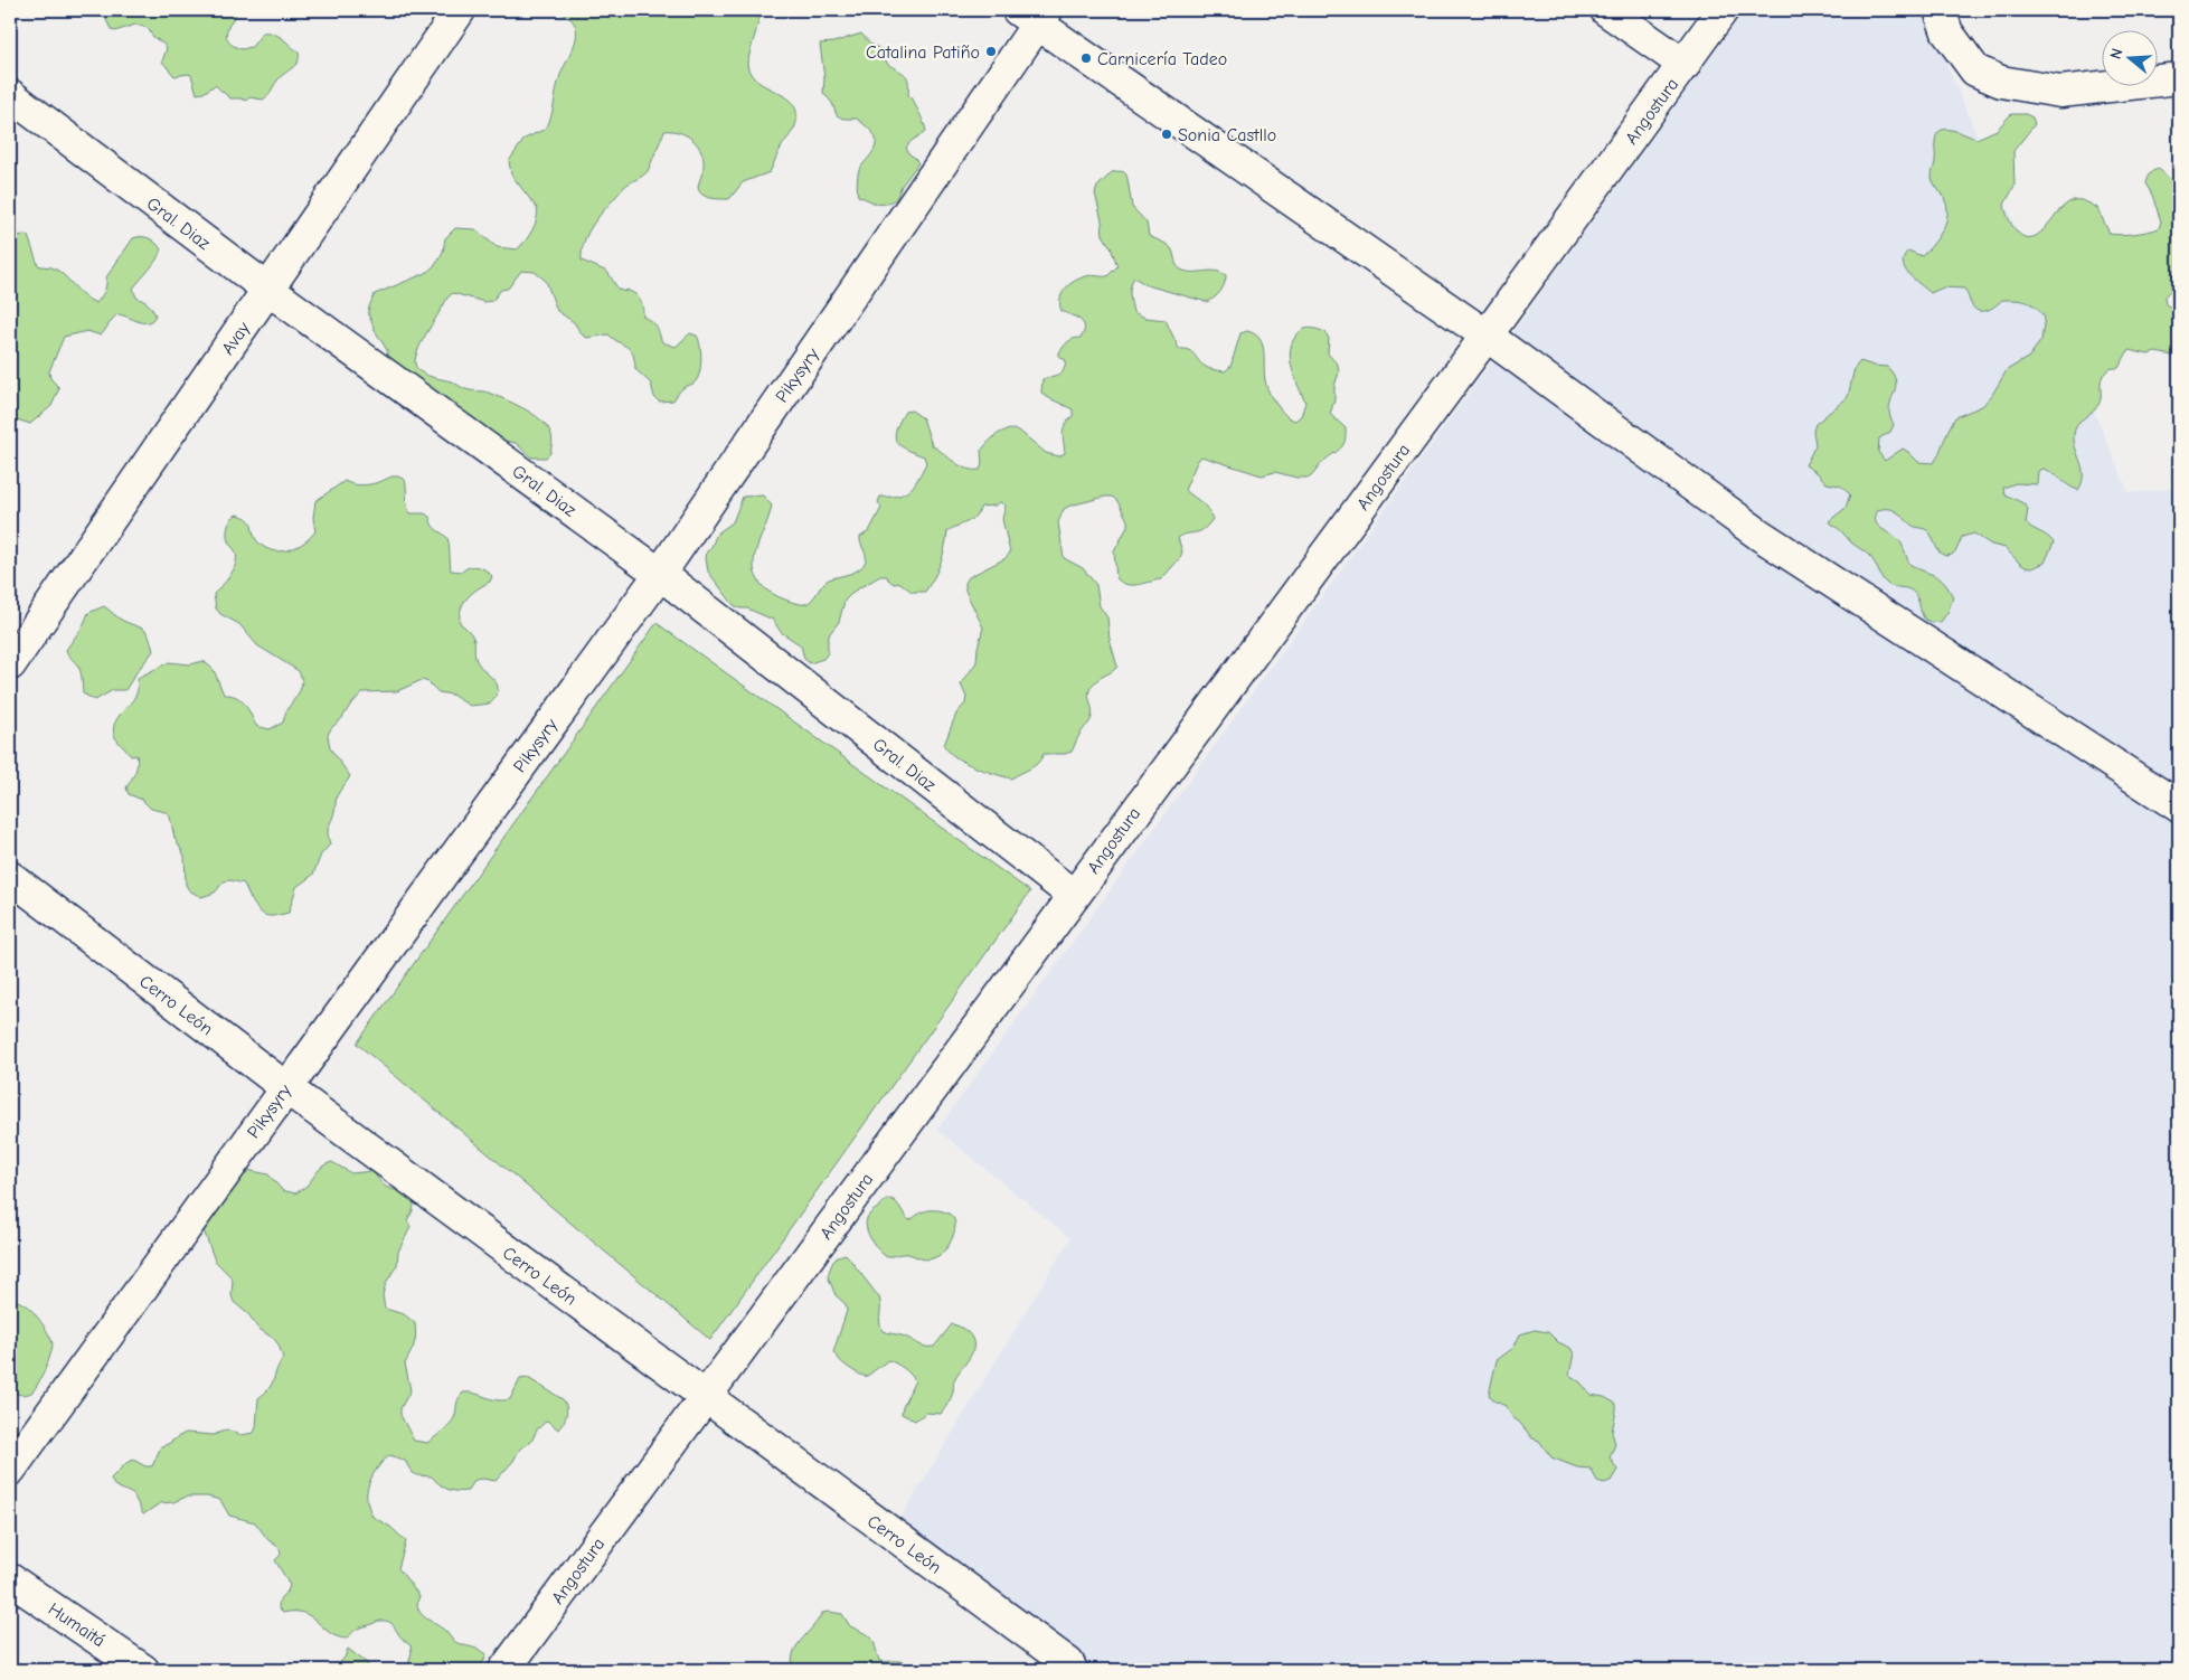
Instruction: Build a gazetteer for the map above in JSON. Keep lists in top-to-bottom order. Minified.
{"streets":{"street":["Angostura","Gral. Diaz","Avay","Pikysyry","Cerro León","Humaitá"]},"crossings":[["Angostura","Gral. Diaz"],["Angostura","Cerro León"],["Gral. Diaz","Avay"],["Gral. Diaz","Pikysyry"],["Pikysyry","Cerro León"]],"places":["Catalina Patiño","Carnicería Tadeo","Sonia Castllo"],"north":"left"}
